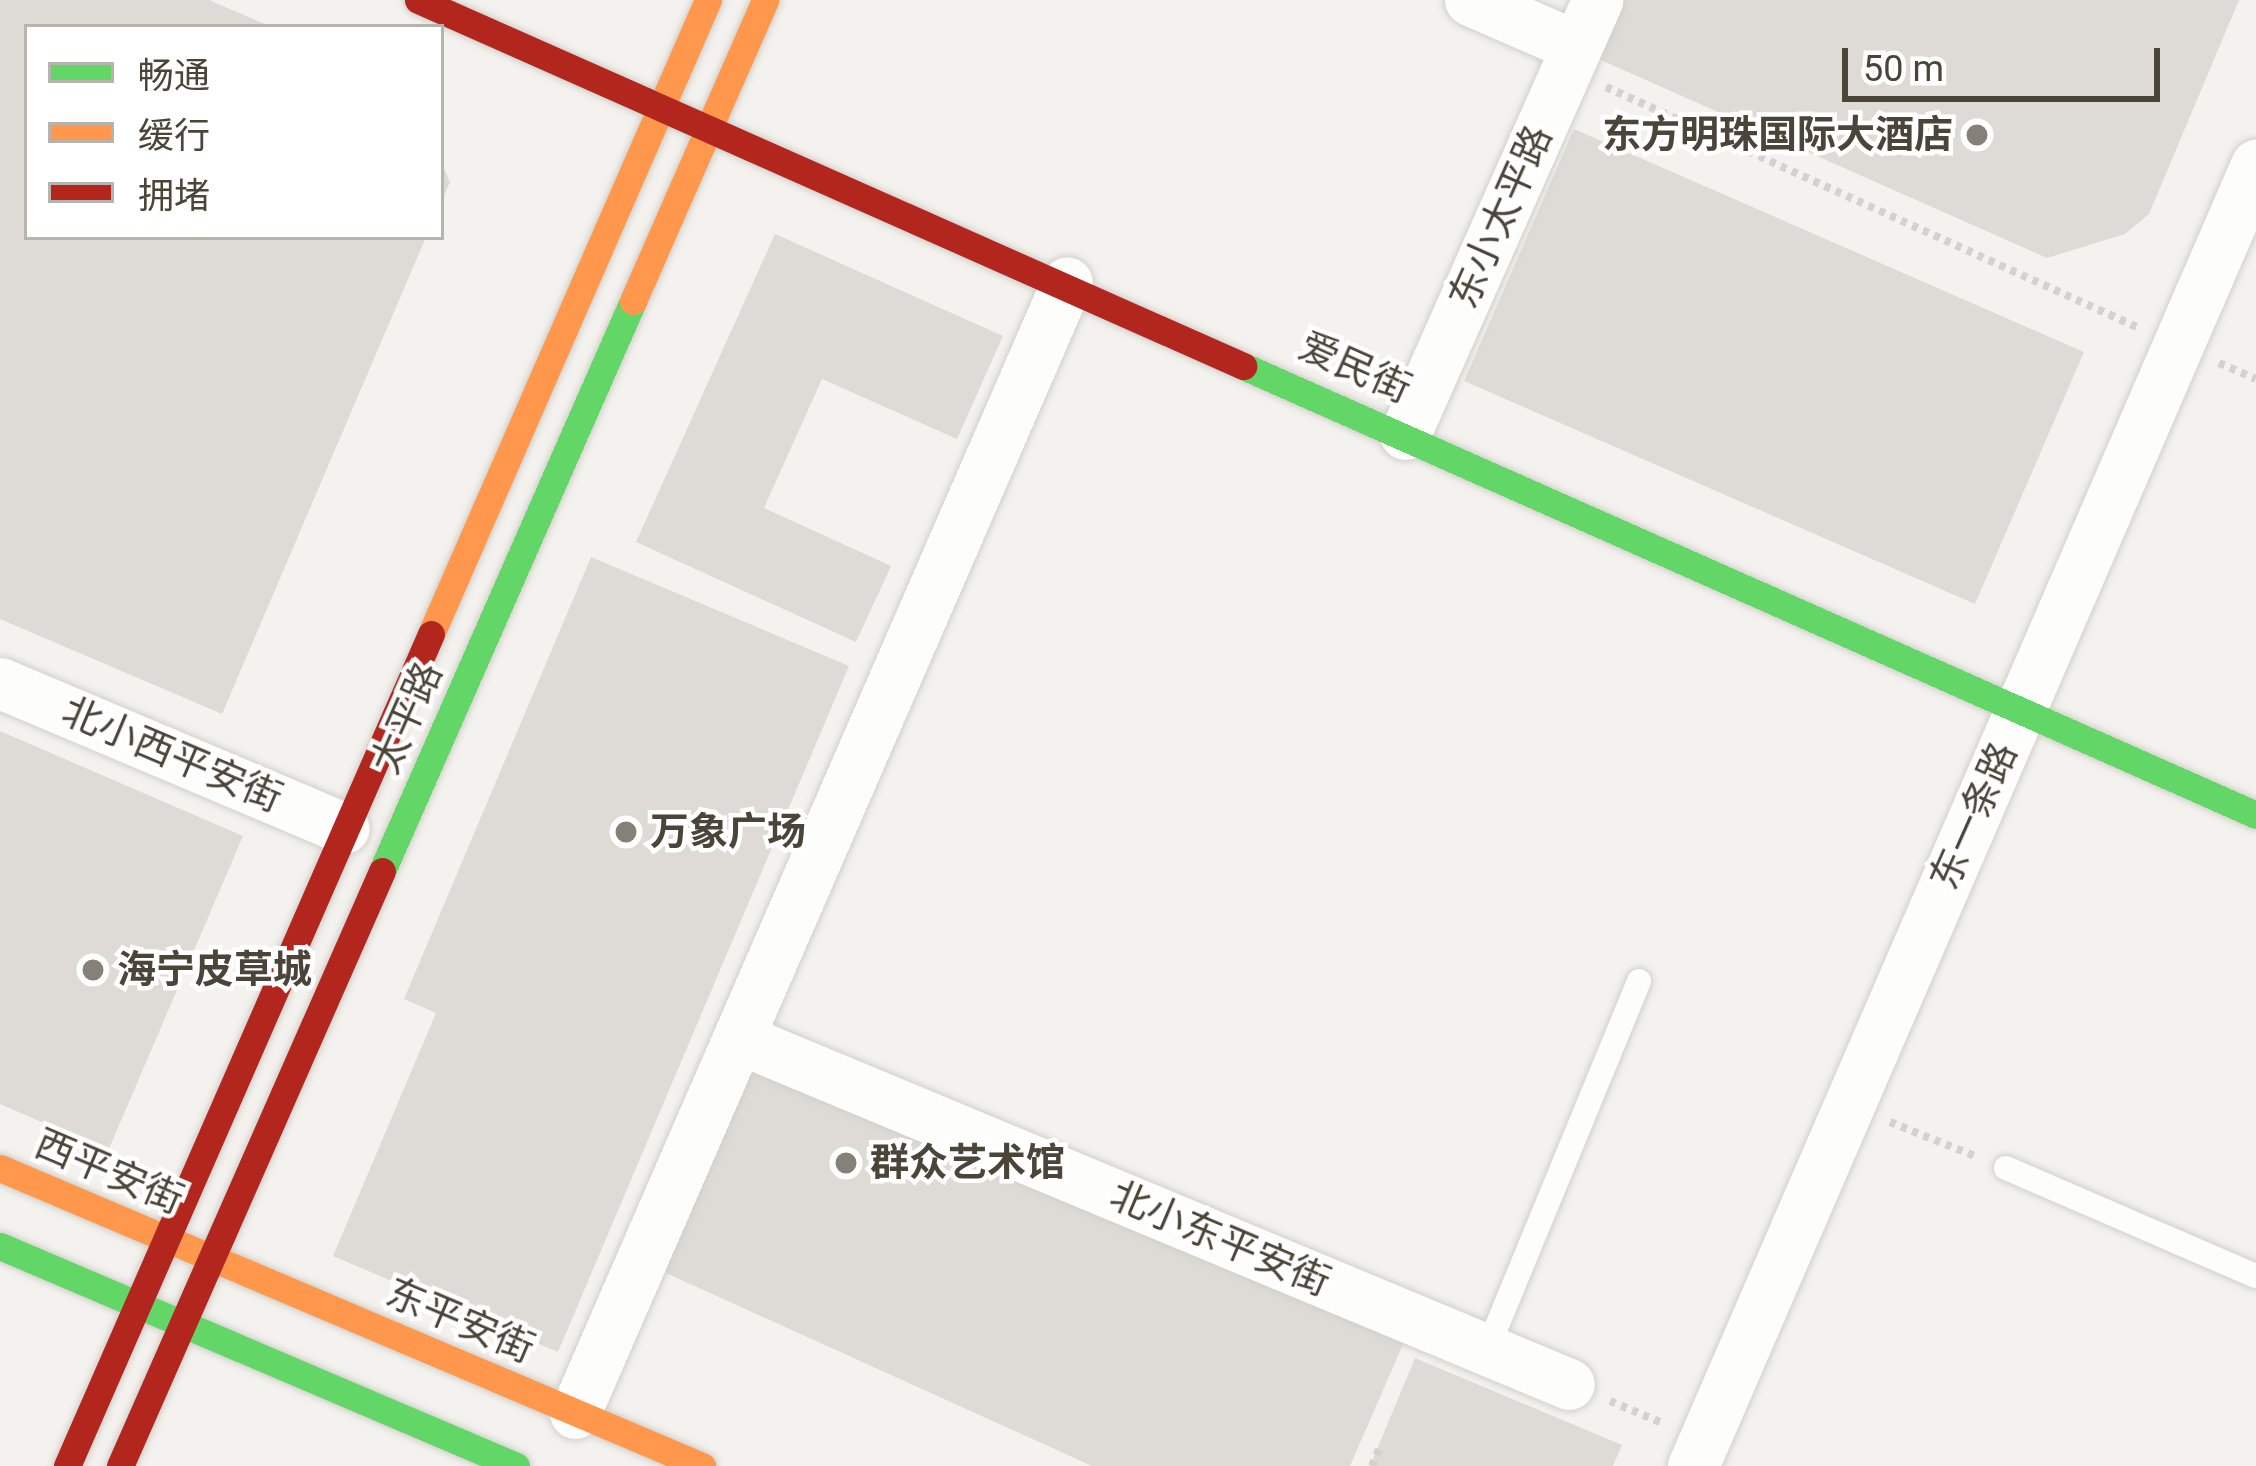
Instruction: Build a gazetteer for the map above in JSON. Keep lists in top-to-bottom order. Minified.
{"streets":{"main road":["爱民街","太平路","西平安街","东平安街"],"street":["东小太平路","北小西平安街","东一条路","北小东平安街"]},"crossings":[["东小太平路","爱民街"],["爱民街","太平路"],["爱民街","东一条路"],["太平路","北小西平安街"],["太平路","西平安街"],["太平路","东平安街"],["西平安街","东平安街"]],"places":["东方明珠国际大酒店","万象广场","海宁皮草城","群众艺术馆"],"legend":["畅通","缓行","拥堵"],"scale_bar":"50 m"}
